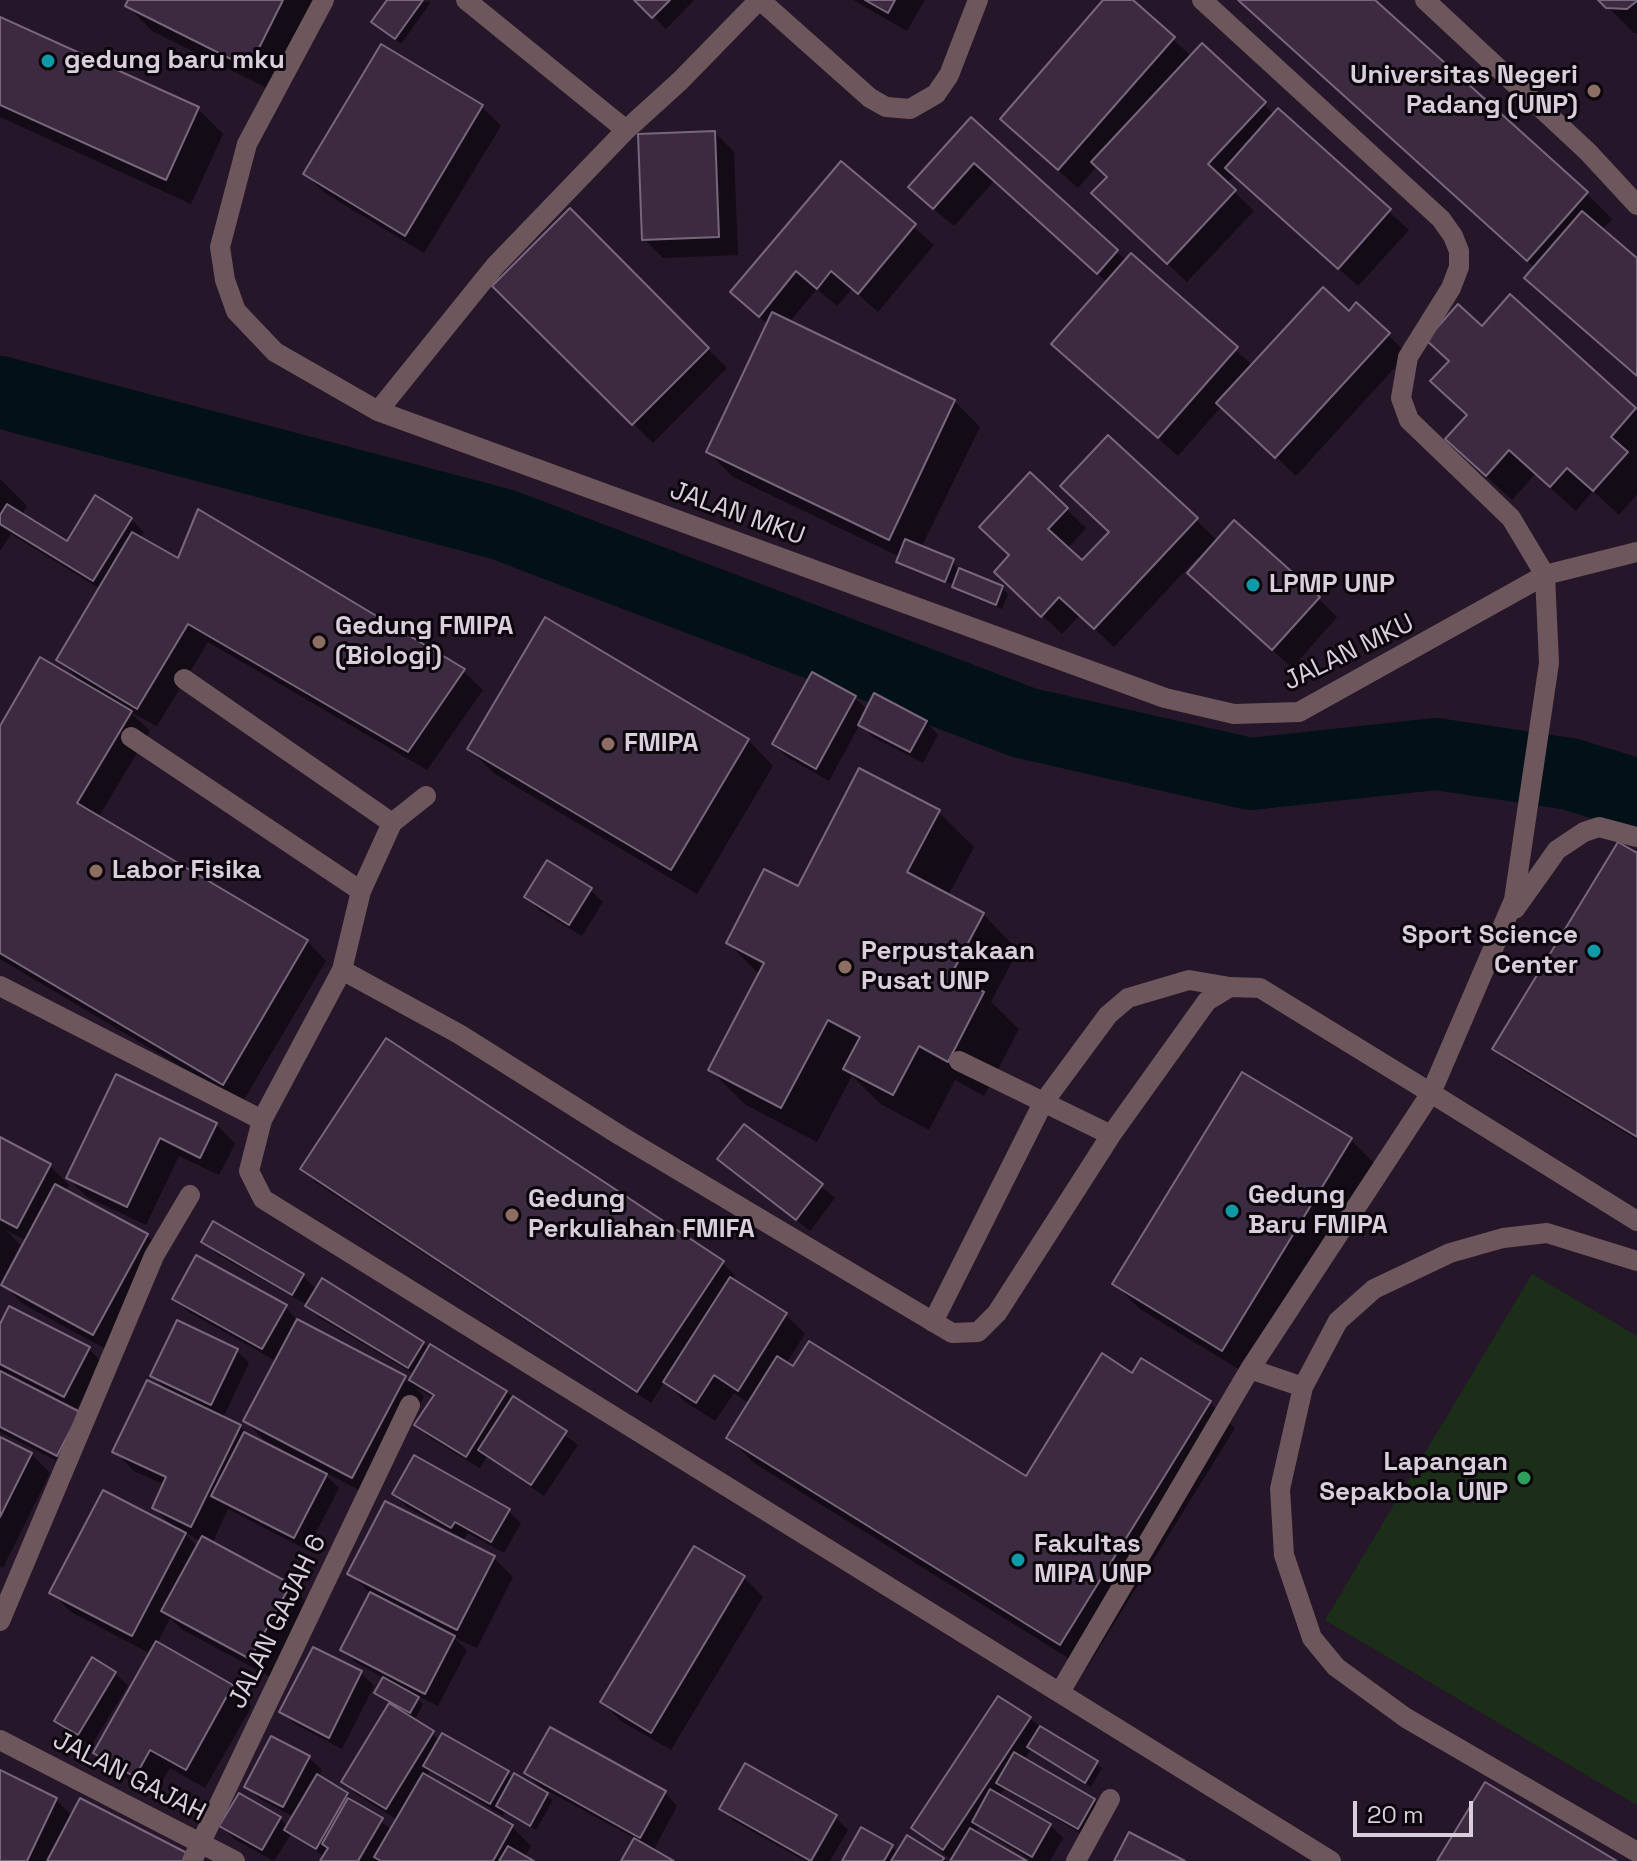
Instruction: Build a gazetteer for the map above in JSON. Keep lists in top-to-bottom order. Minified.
{"streets":{"street":["JALAN MKU","JALAN GAJAH 6","JALAN GAJAH"]},"crossings":[["JALAN GAJAH 6","JALAN GAJAH"]],"places":["gedung baru mku","Universitas Negeri Padang (UNP)","LPMP UNP","Gedung FMIPA (Biologi)","FMIPA","Labor Fisika","Sport Science Center","Perpustakaan Pusat UNP","Gedung Baru FMIPA","Gedung Perkuliahan FMIFA","Lapangan Sepakbola UNP","Fakultas MIPA UNP"],"scale_bar":"20 m"}
